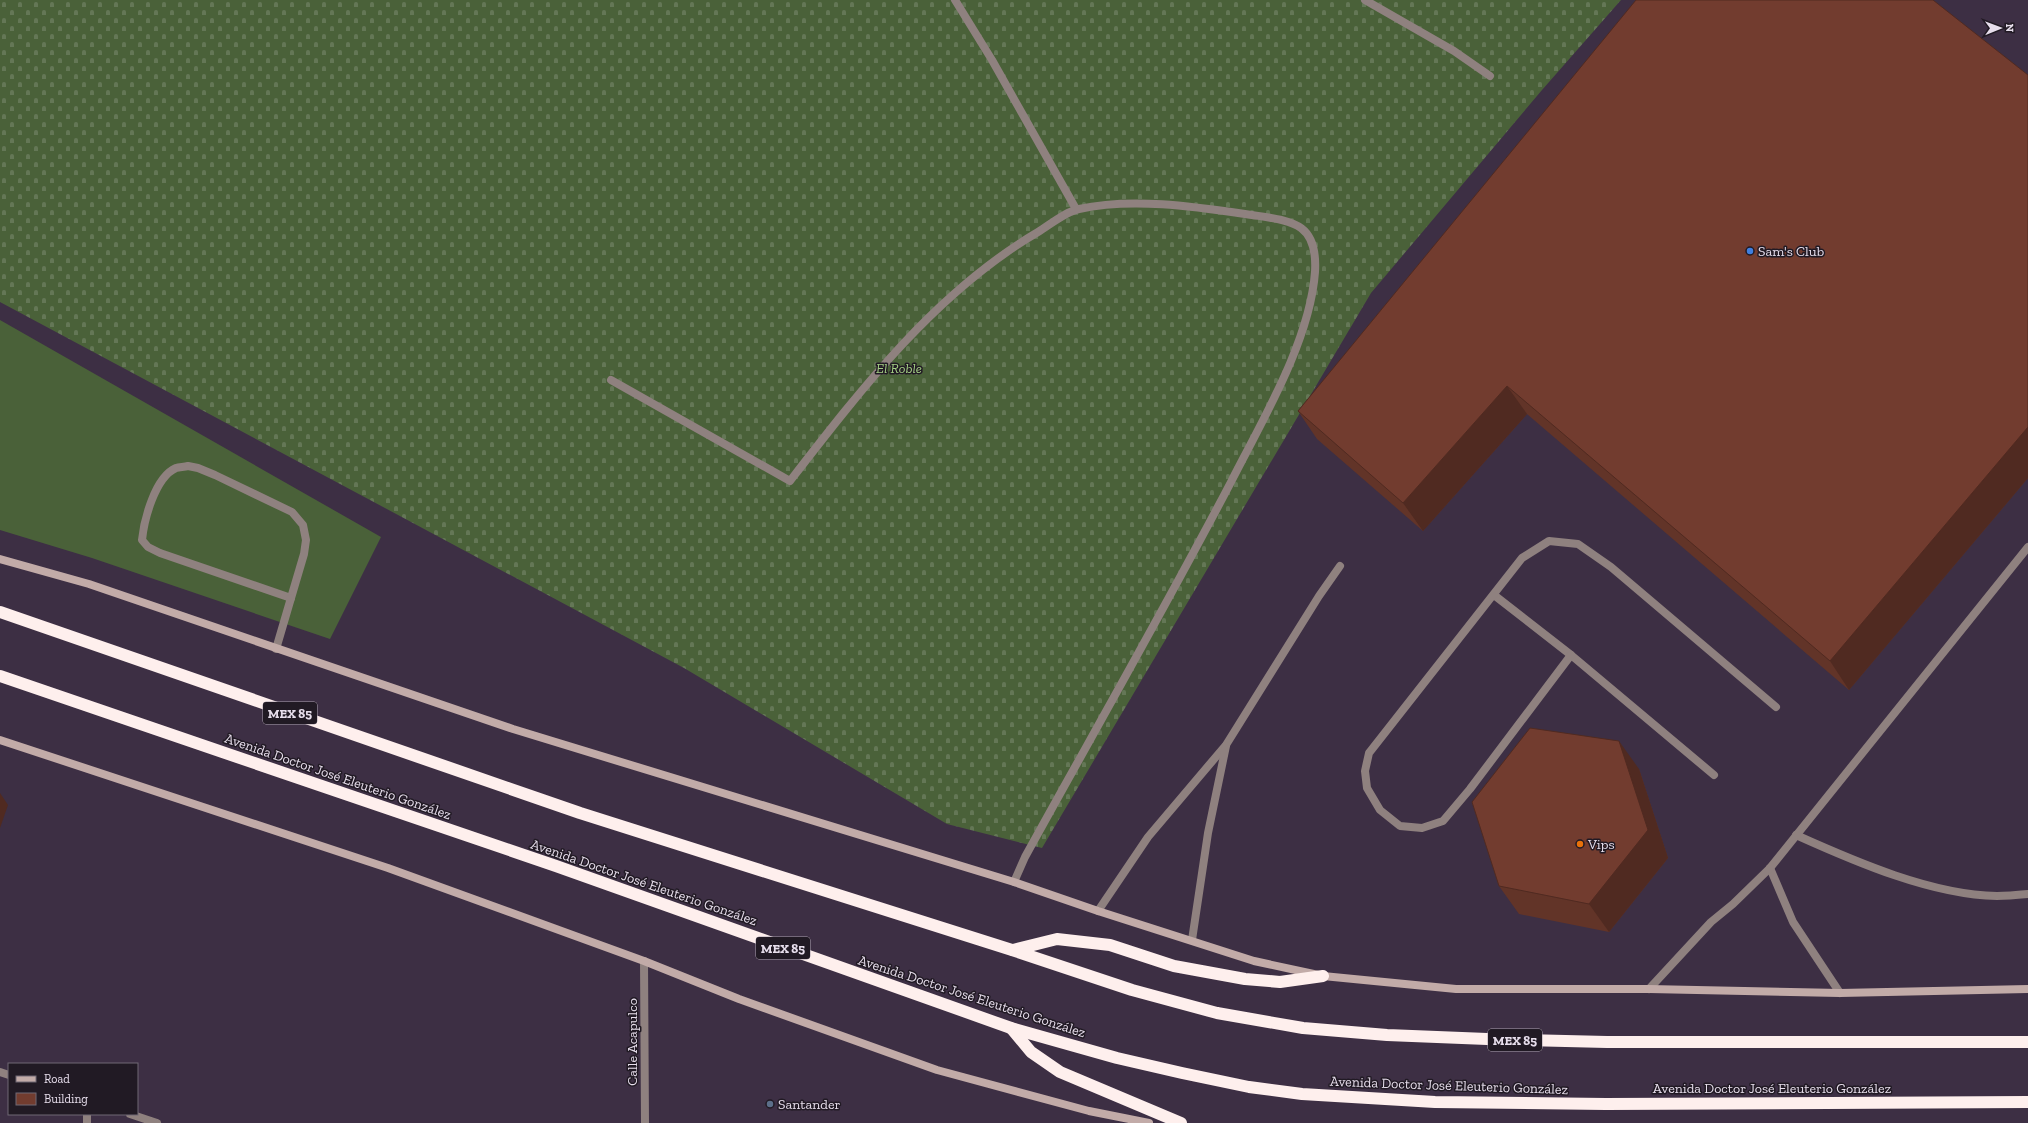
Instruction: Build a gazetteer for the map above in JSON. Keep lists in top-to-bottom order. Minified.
{"streets":{"highway":["MEX 85","Avenida Doctor José Eleuterio González"],"street":["Calle Acapulco"]},"parks":["El Roble"],"places":["Sam's Club","Vips","Santander"],"legend":["Road","Building"],"north":"right"}
